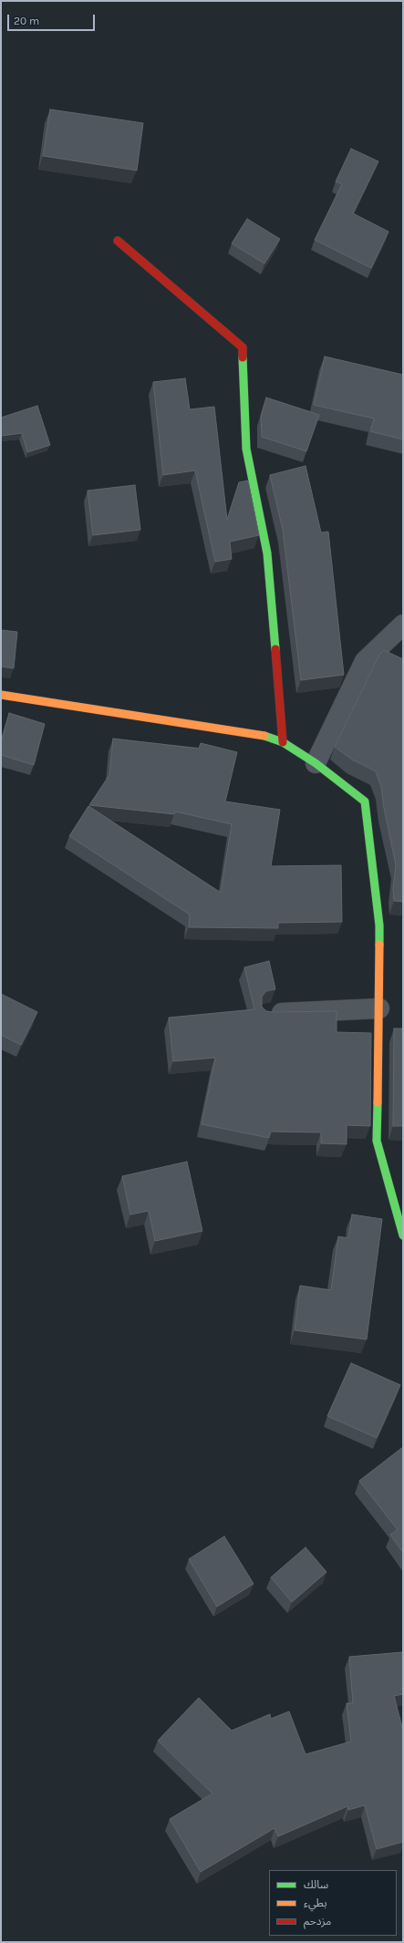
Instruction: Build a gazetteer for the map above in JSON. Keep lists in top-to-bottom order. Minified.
{"legend":["سالك","بطيء","مزدحم"],"scale_bar":"20 m"}
